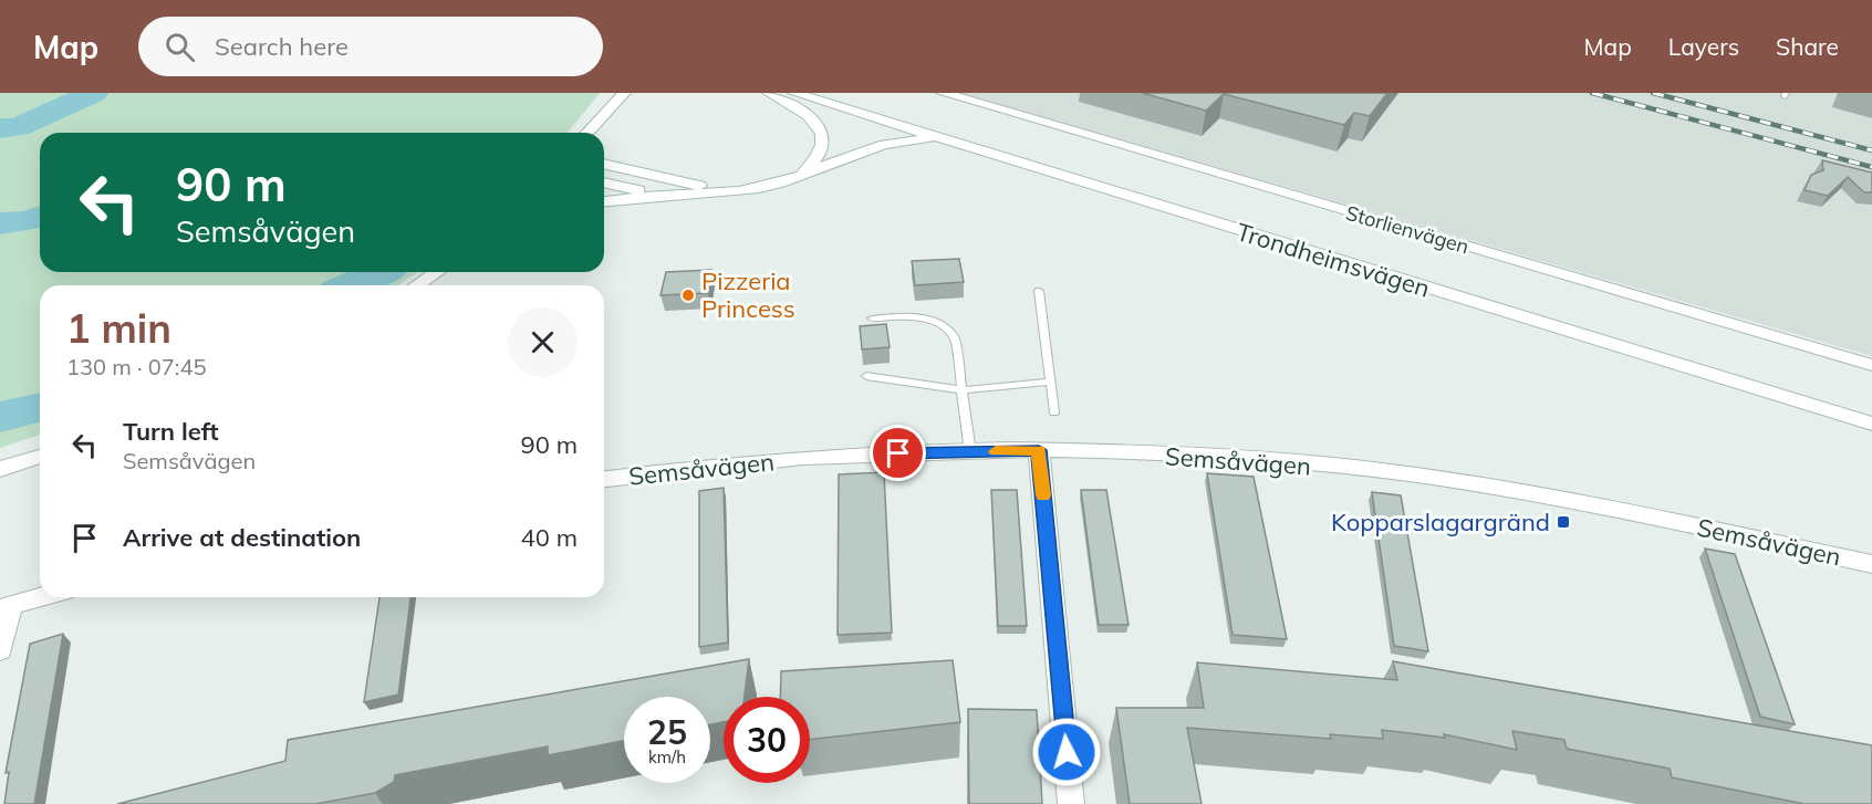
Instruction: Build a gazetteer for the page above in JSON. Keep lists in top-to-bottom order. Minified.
{"streets":{"street":["Storlienvägen","Trondheimsvägen","Semsåvägen"]},"places":{"other":["Pizzeria Princess"],"transit":["Kopparslagargränd"]},"page":{"header":"Map","search":"Search here","nav":["Map","Layers","Share"],"turn":["90 m","Semsåvägen"],"heading":["1 min","130 m · 07:45"],"list":[{"name":"Turn left","note":"Semsåvägen","value":"90 m"},{"name":"Arrive at destination","value":"40 m"}],"speed":"25 km/h","limit":"30"}}
